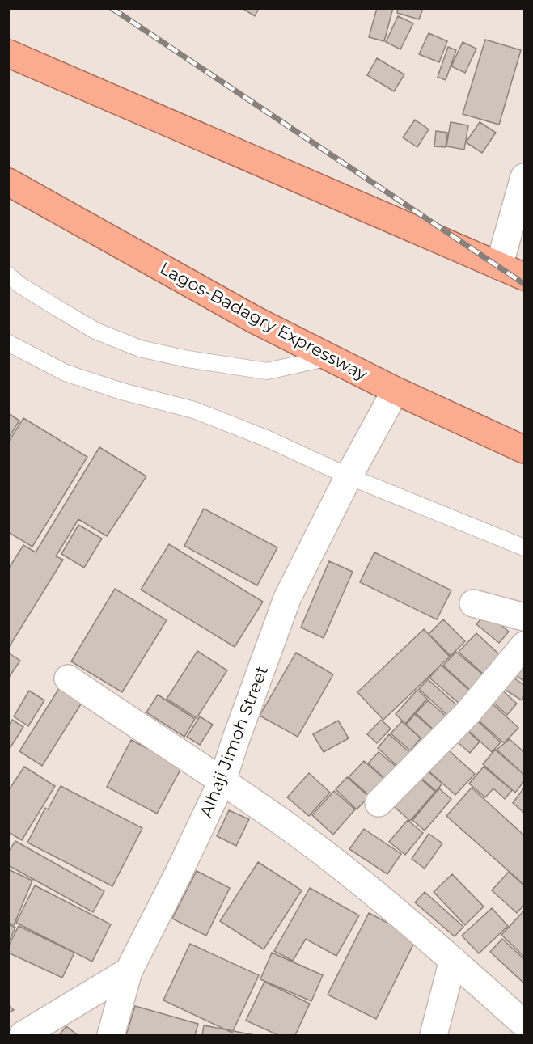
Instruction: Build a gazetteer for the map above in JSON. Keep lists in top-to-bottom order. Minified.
{"streets":{"highway":["Lagos-Badagry Expressway"],"street":["Alhaji Jimoh Street"]},"crossings":[["Lagos-Badagry Expressway","Alhaji Jimoh Street"]]}
